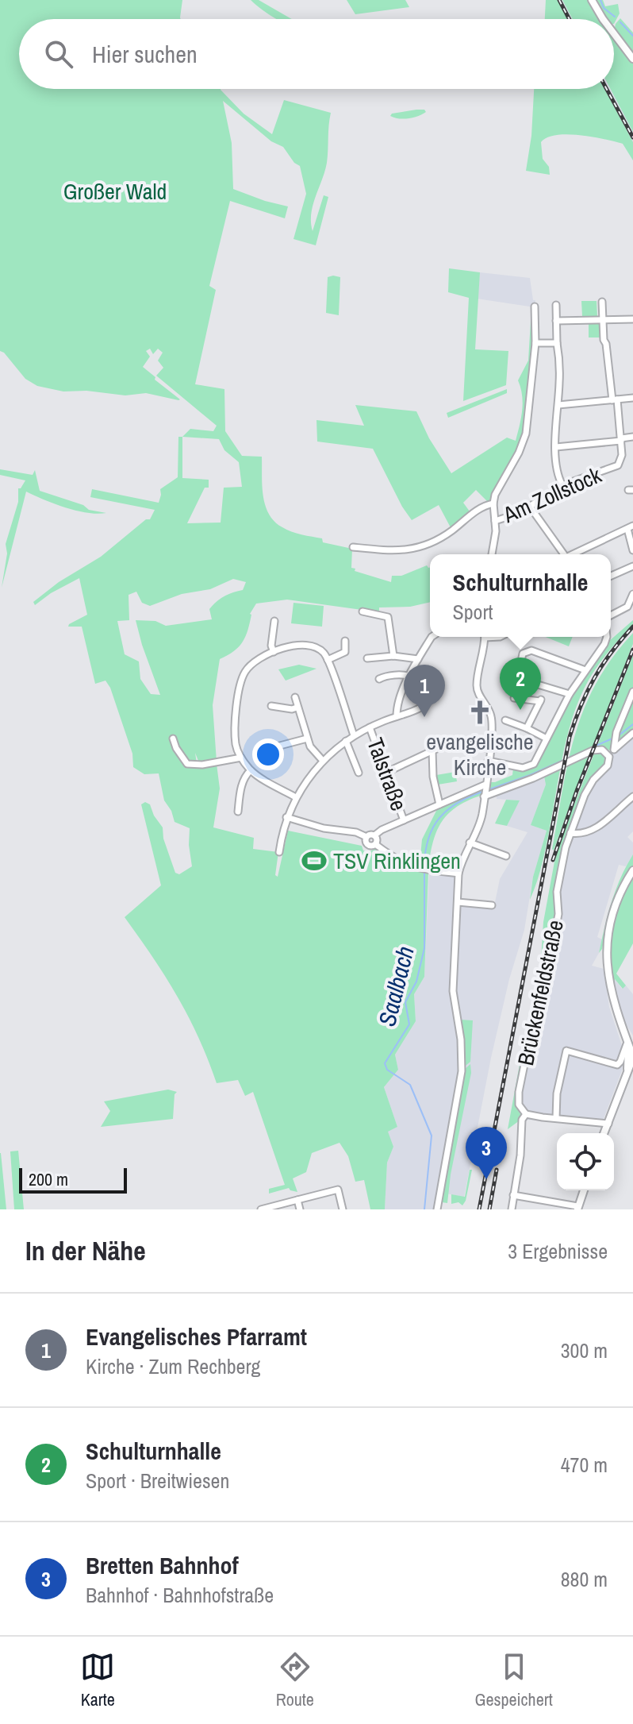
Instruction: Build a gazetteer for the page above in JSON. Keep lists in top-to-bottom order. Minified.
{"streets":{"street":["Am Zollstock","Talstraße","Brückenfeldstraße"]},"water":["Saalbach"],"parks":["Großer Wald"],"places":{"church":["evangelische Kirche"],"sports":["TSV Rinklingen"]},"scale_bar":"200 m","page":{"search":"Hier suchen","popup":["Schulturnhalle","Sport"],"pins":["2","1","3"],"scale":"200 m","heading":["In der Nähe","3 Ergebnisse"],"list":[{"mark":"1","name":"Evangelisches Pfarramt","note":"Kirche · Zum Rechberg","value":"300 m"},{"mark":"2","name":"Schulturnhalle","note":"Sport · Breitwiesen","value":"470 m"},{"mark":"3","name":"Bretten Bahnhof","note":"Bahnhof · Bahnhofstraße","value":"880 m"}],"nav":["Karte","Route","Gespeichert"]}}
